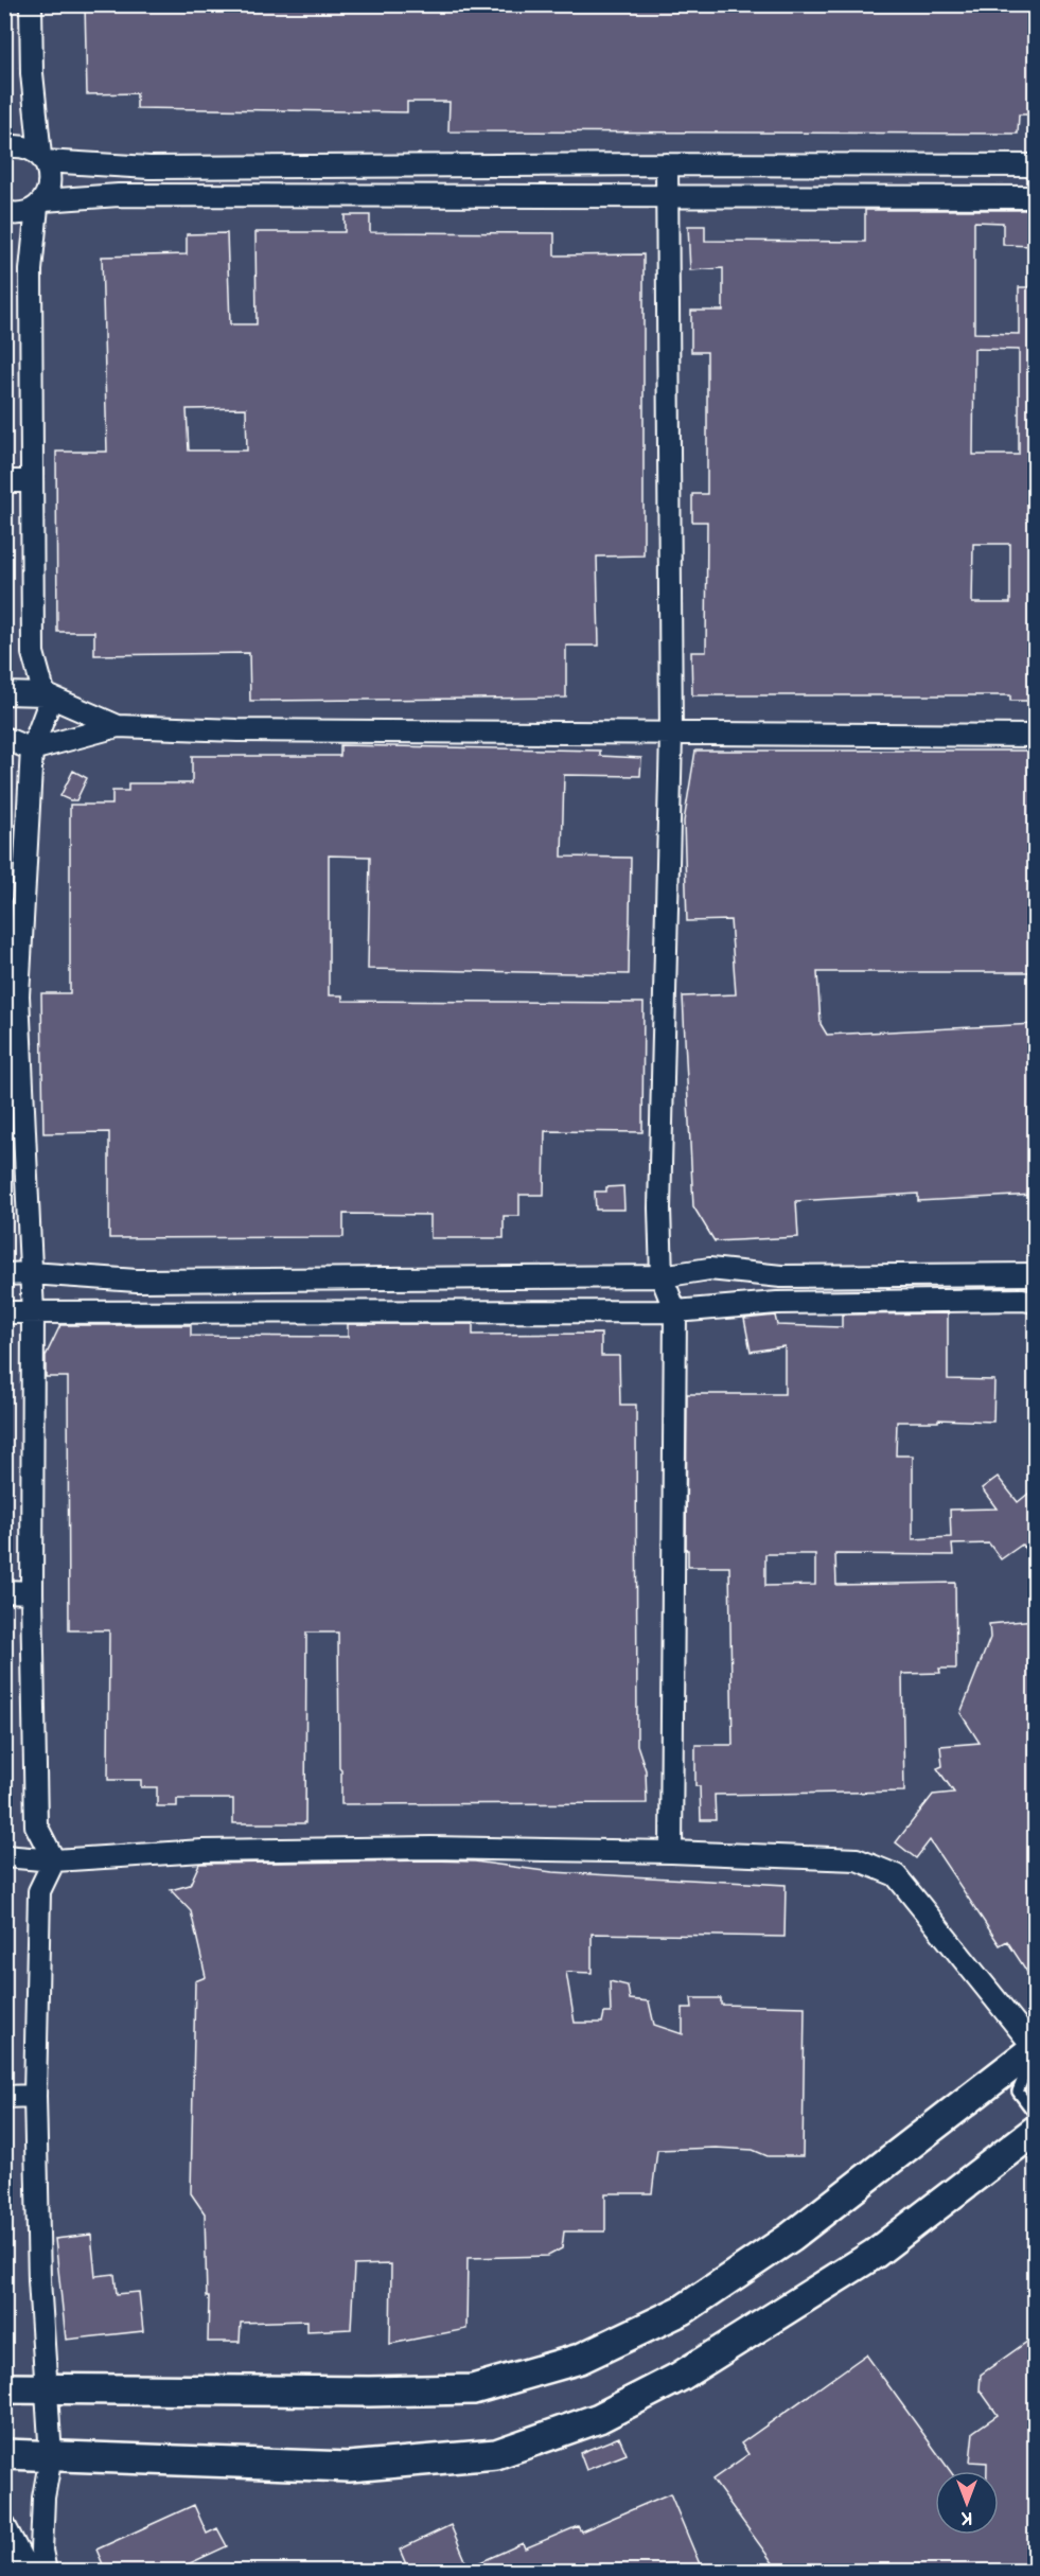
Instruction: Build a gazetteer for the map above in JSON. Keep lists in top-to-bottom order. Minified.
{"north":"bottom"}
